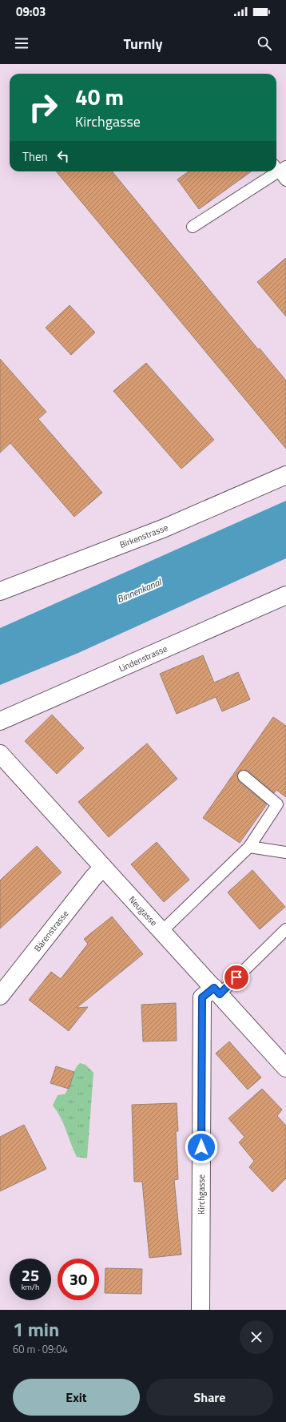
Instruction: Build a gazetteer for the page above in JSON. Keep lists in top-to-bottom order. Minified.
{"streets":{"street":["Birkenstrasse","Lindenstrasse","Neugasse","Bärenstrasse","Kirchgasse"]},"crossings":[["Neugasse","Bärenstrasse"],["Neugasse","Kirchgasse"]],"water":["Binnenkanal"],"page":{"status":"09:03","header":"Turnly","turn":["40 m","Kirchgasse"],"then":"Then","speed":"25 km/h","limit":"30","heading":["1 min","60 m · 09:04"],"buttons":["Exit","Share"]}}
